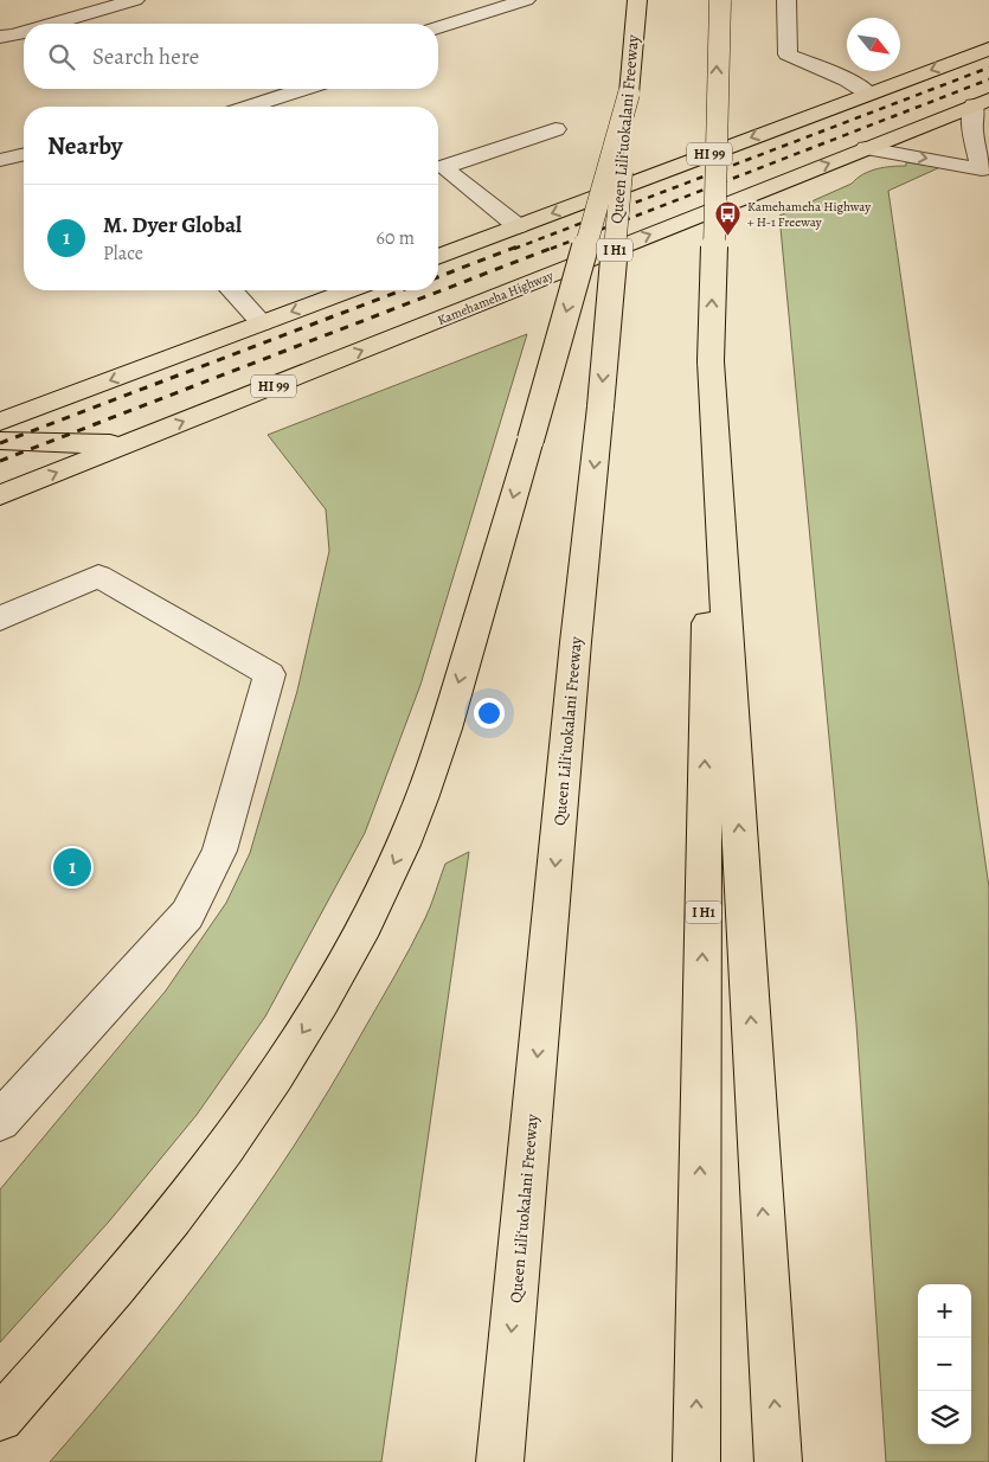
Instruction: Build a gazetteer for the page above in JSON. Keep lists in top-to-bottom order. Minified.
{"streets":{"main road":["Queen Liliʻuokalani Freeway","HI 99","I H1","Kamehameha Highway"]},"places":{"bus stop":["Kamehameha Highway + H-1 Freeway"]},"north":"bottom right","page":{"search":"Search here","heading":"Nearby","list":[{"mark":"1","name":"M. Dyer Global","note":"Place","value":"60 m"}],"pins":"1","map_buttons":["+","−"]}}
